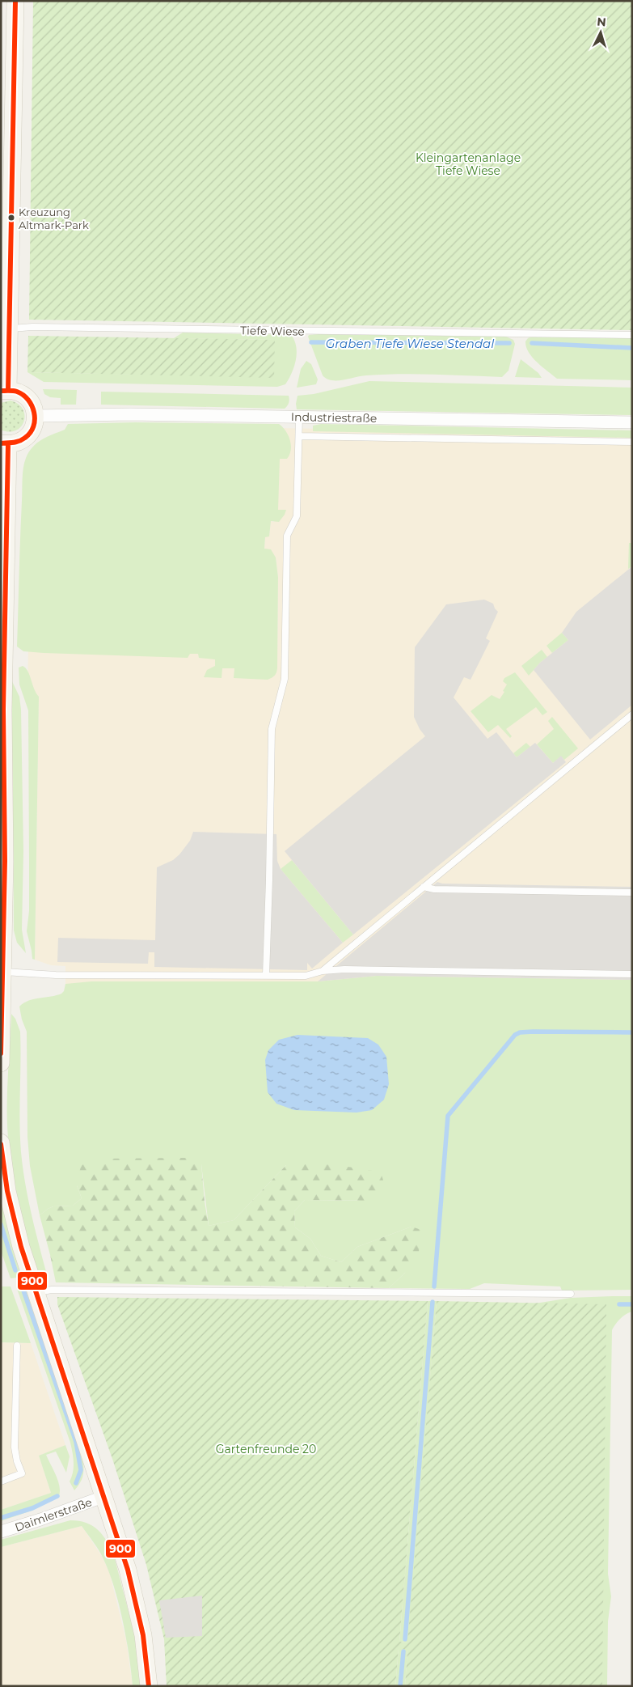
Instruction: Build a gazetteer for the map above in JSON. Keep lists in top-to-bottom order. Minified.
{"streets":{"street":["Industriestraße","Daimlerstraße"],"lane":["Tiefe Wiese"]},"water":["Graben Tiefe Wiese Stendal"],"parks":["Kleingartenanlage Tiefe Wiese","Gartenfreunde 20"],"places":["Kreuzung Altmark-Park"],"lines":["transit line 900"],"north":"top"}
